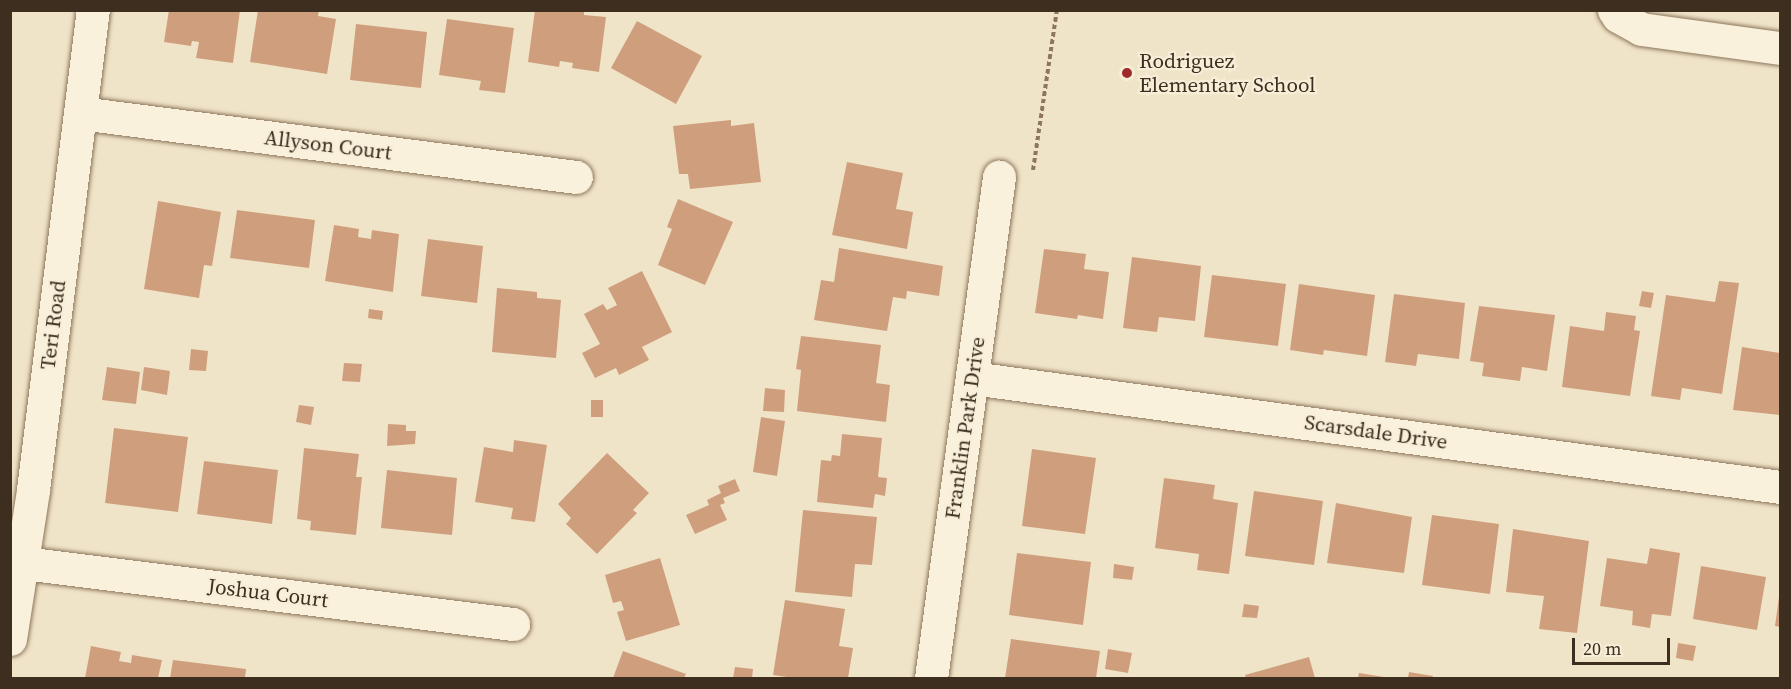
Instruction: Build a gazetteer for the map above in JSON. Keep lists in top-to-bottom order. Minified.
{"streets":{"street":["Allyson Court","Teri Road","Franklin Park Drive","Scarsdale Drive","Joshua Court"]},"crossings":[["Allyson Court","Teri Road"],["Teri Road","Joshua Court"],["Franklin Park Drive","Scarsdale Drive"]],"places":["Rodriguez Elementary School"],"scale_bar":"20 m"}
